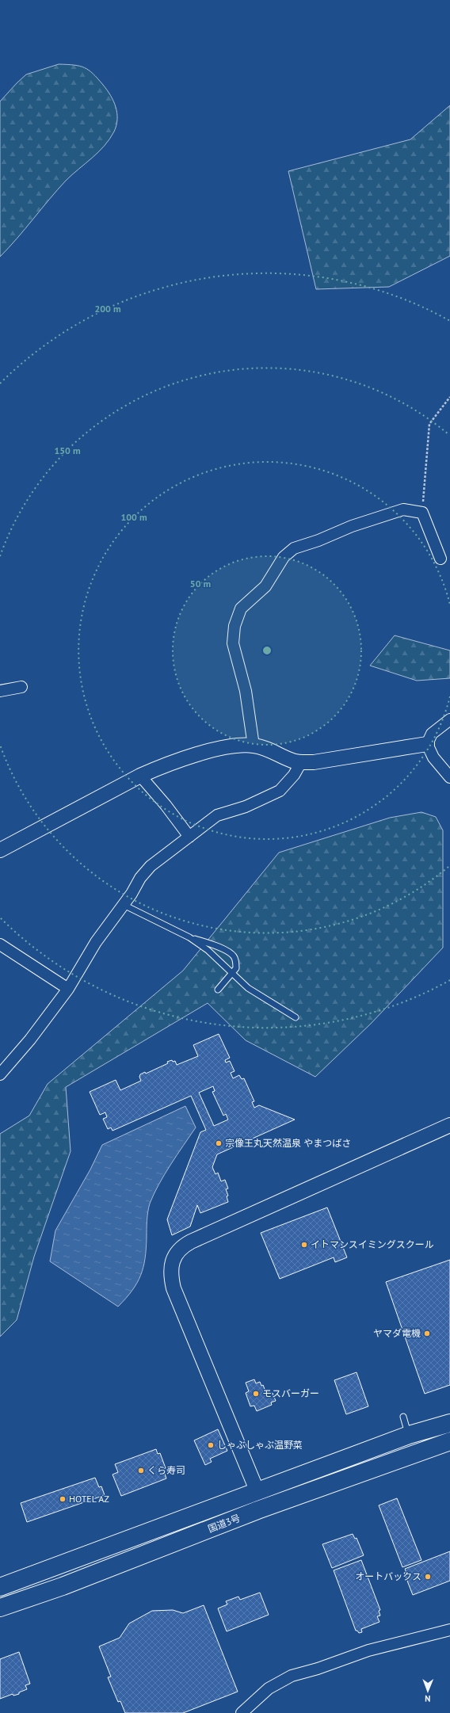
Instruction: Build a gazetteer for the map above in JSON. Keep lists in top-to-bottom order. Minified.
{"streets":{"highway":["国道3号"]},"places":["宗像王丸天然温泉 やまつばさ","イトマンスイミングスクール","ヤマダ電機","モスバーガー","しゃぶしゃぶ温野菜","くら寿司","HOTEL AZ","オートバックス"],"north":"bottom","rings":["200 m","150 m","100 m","50 m"]}
